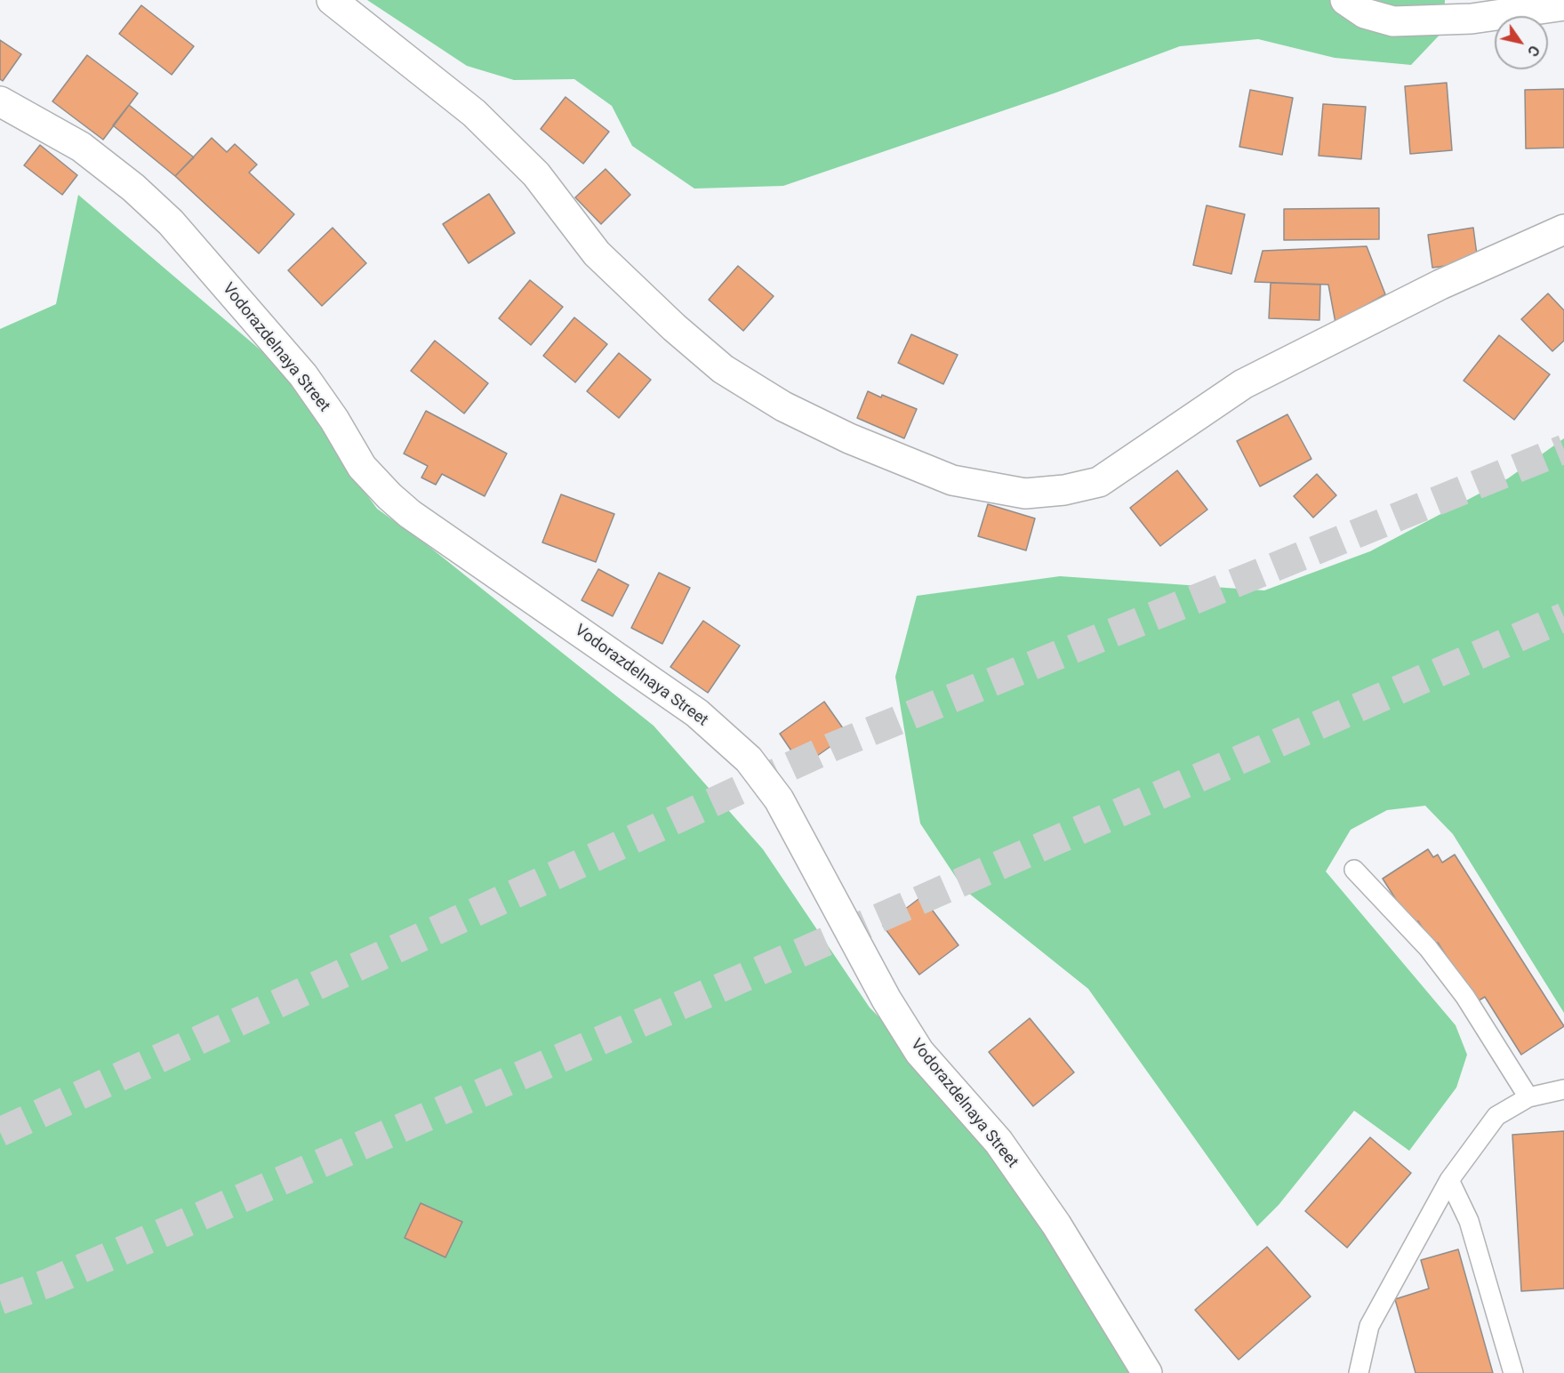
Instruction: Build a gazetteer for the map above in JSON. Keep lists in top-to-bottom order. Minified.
{"streets":{"street":["Vodorazdelnaya Street"]},"north":"bottom right"}
